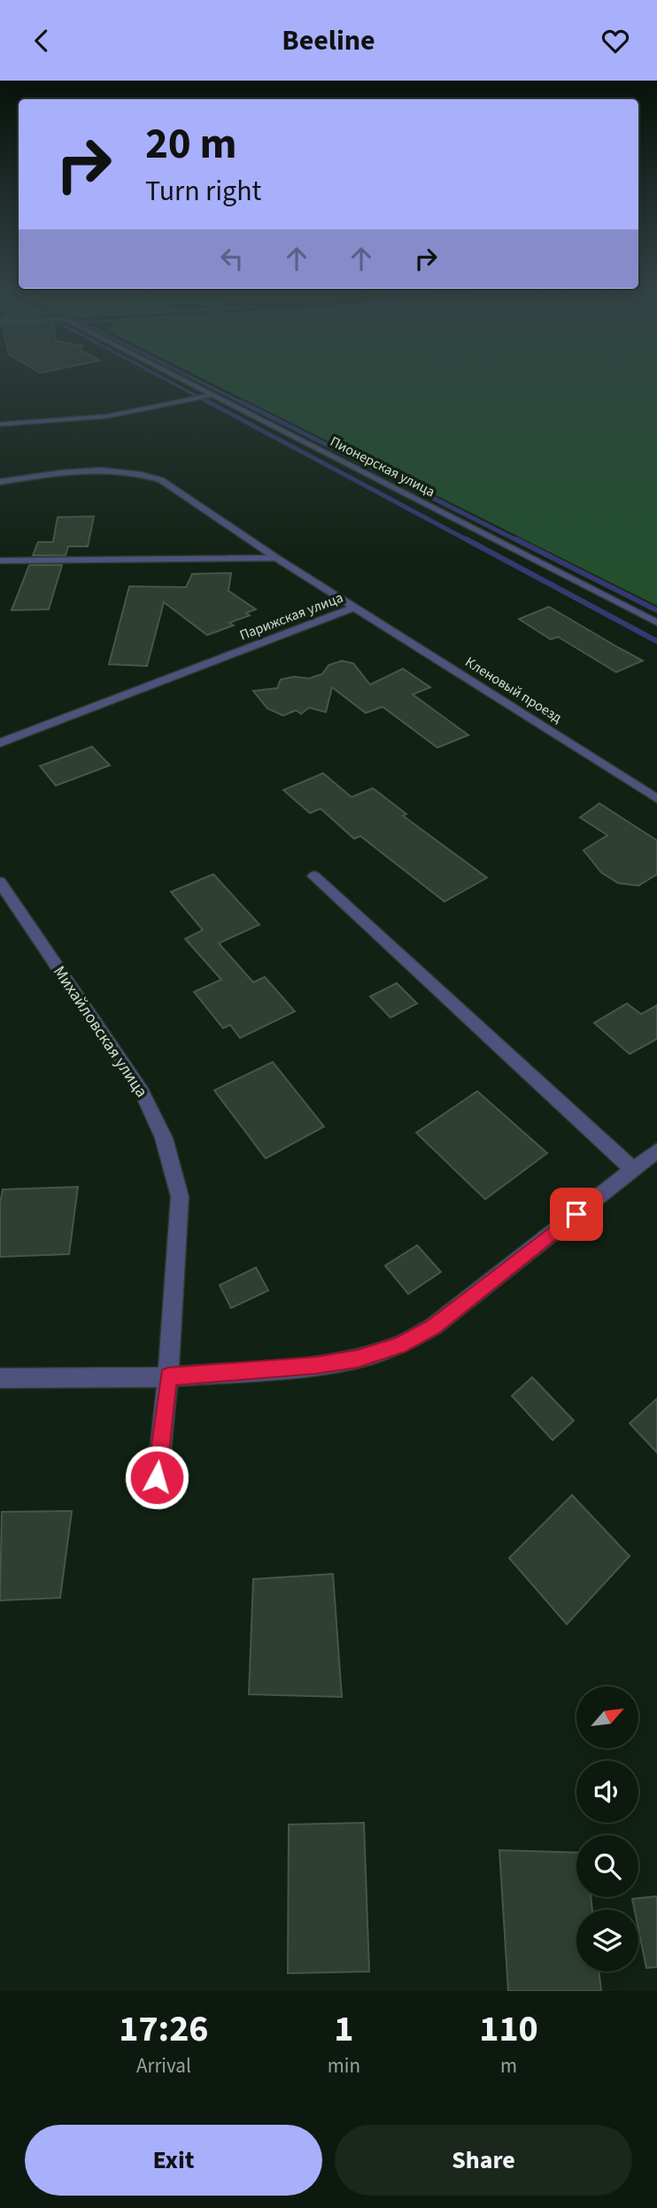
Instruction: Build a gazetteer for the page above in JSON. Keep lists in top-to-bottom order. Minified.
{"streets":{"street":["Пионерская улица","Парижская улица","Кленовый проезд","Михайловская улица"]},"crossings":[["Парижская улица","Кленовый проезд"]],"north":"top right","page":{"header":"Beeline","turn":["20 m","Turn right"],"eta":["17:26","Arrival","1","min","110","m"],"buttons":["Exit","Share"]}}
